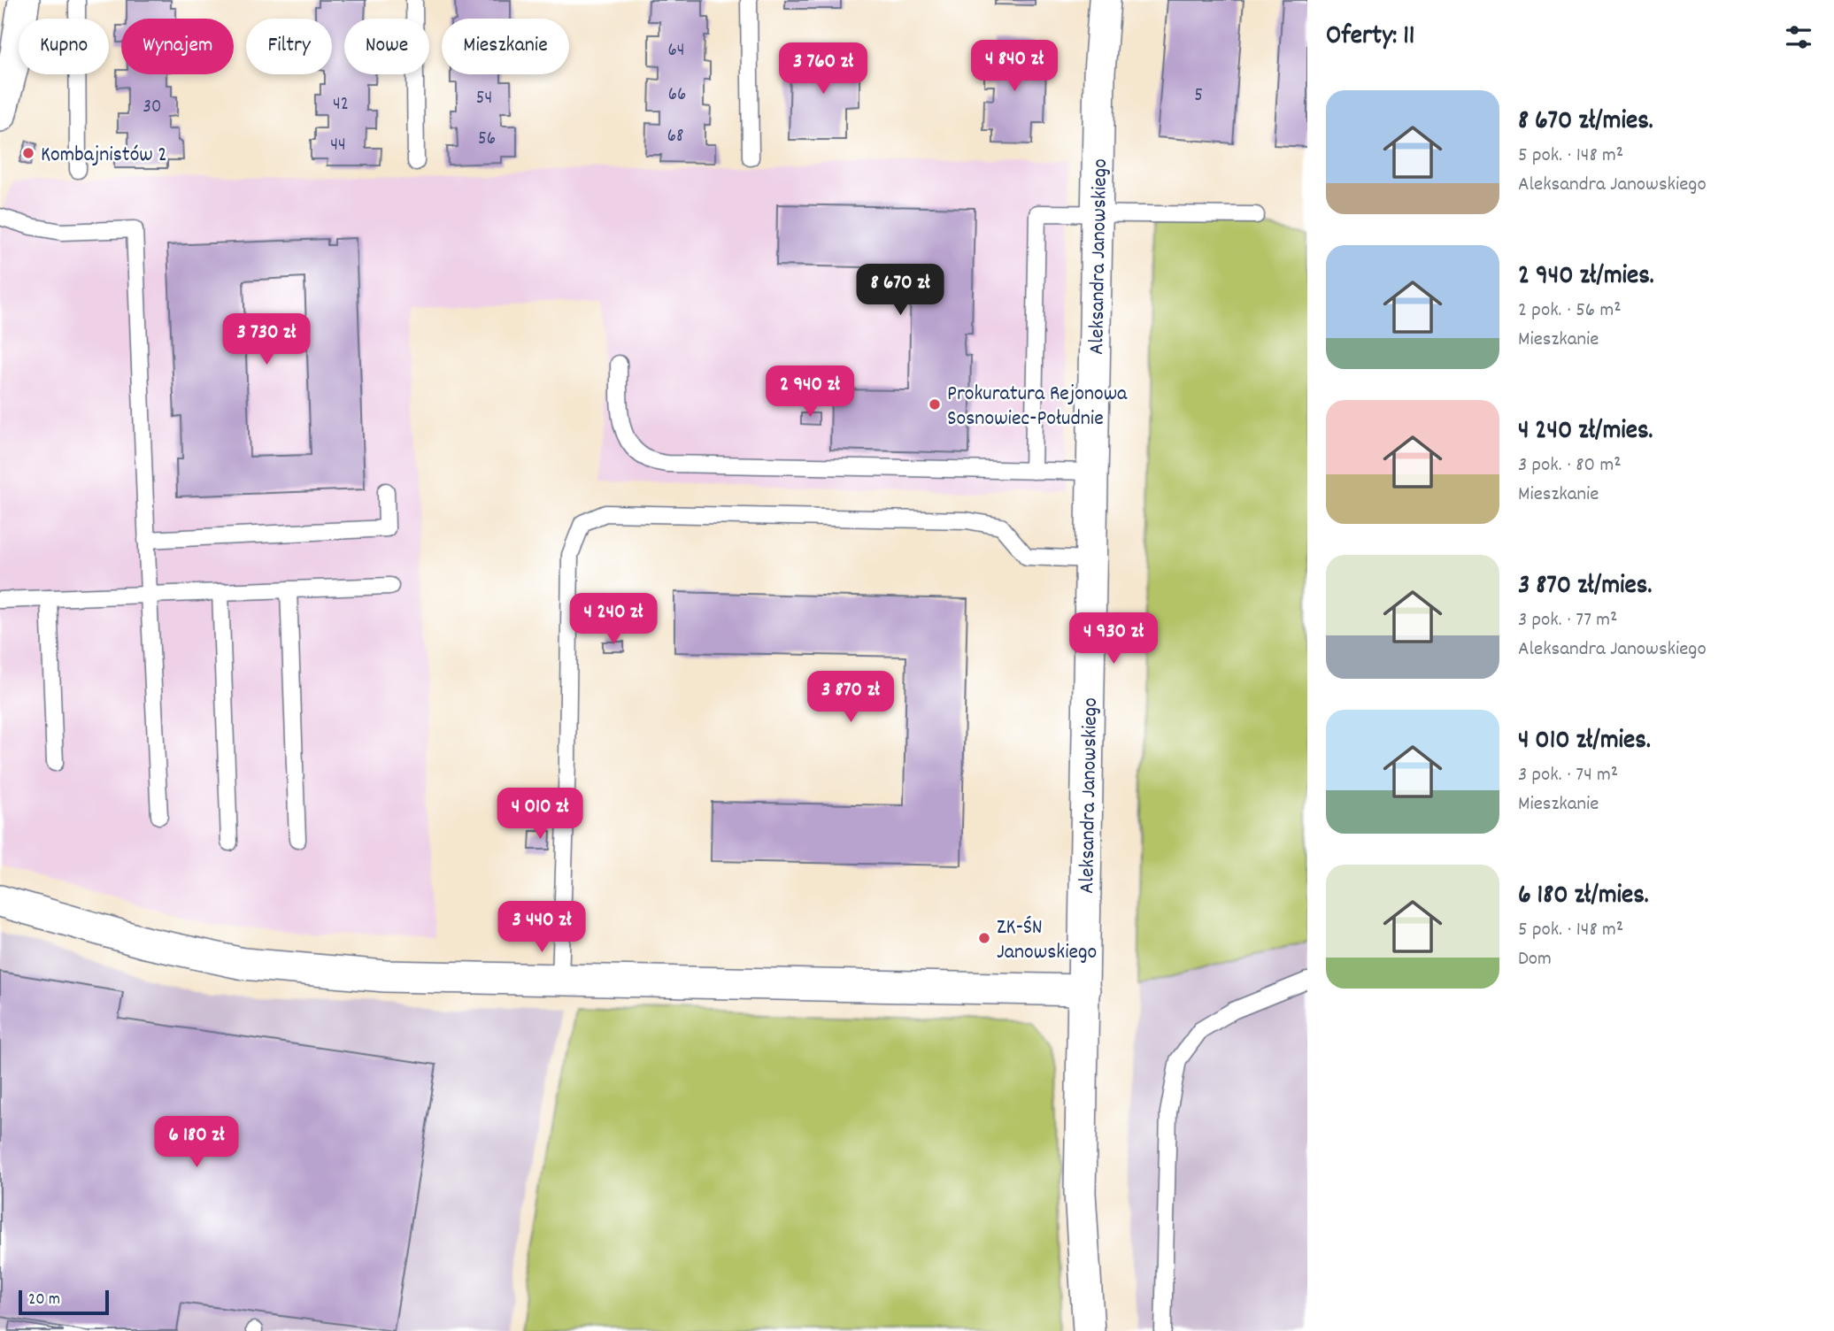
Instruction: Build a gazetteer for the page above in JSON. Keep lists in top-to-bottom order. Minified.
{"streets":{"street":["Aleksandra Janowskiego"]},"places":["Kombajnistów 2","Prokuratura Rejonowa Sosnowiec-Południe","ZK-ŚN Janowskiego"],"house_numbers":["64","66","5","54","42","30","68","56","44"],"scale_bar":"20 m","page":{"heading":"Oferty: 11","chip":["Kupno","Wynajem","Filtry","Nowe","Mieszkanie"],"price":["4 840 zł","3 760 zł","8 670 zł","3 730 zł","2 940 zł","4 240 zł","4 930 zł","3 870 zł","4 010 zł","3 440 zł","6 180 zł"],"list":[{"name":"8 670 zł/mies.","note":"5 pok. · 148 m² · Aleksandra Janowskiego"},{"name":"2 940 zł/mies.","note":"2 pok. · 56 m² · Mieszkanie"},{"name":"4 240 zł/mies.","note":"3 pok. · 80 m² · Mieszkanie"},{"name":"3 870 zł/mies.","note":"3 pok. · 77 m² · Aleksandra Janowskiego"},{"name":"4 010 zł/mies.","note":"3 pok. · 74 m² · Mieszkanie"},{"name":"6 180 zł/mies.","note":"5 pok. · 148 m² · Dom"}],"scale":"20 m"}}
